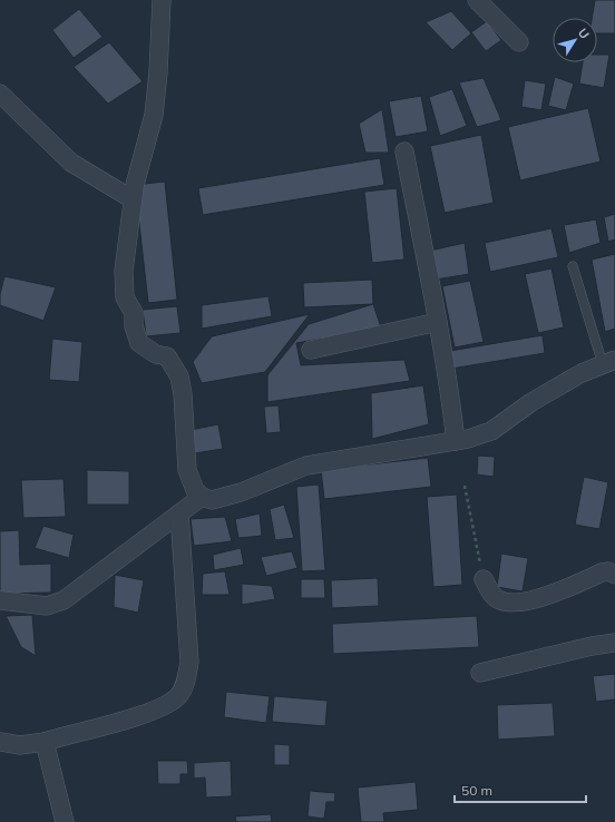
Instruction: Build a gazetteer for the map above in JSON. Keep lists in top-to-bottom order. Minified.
{"scale_bar":"50 m","north":"top right"}
